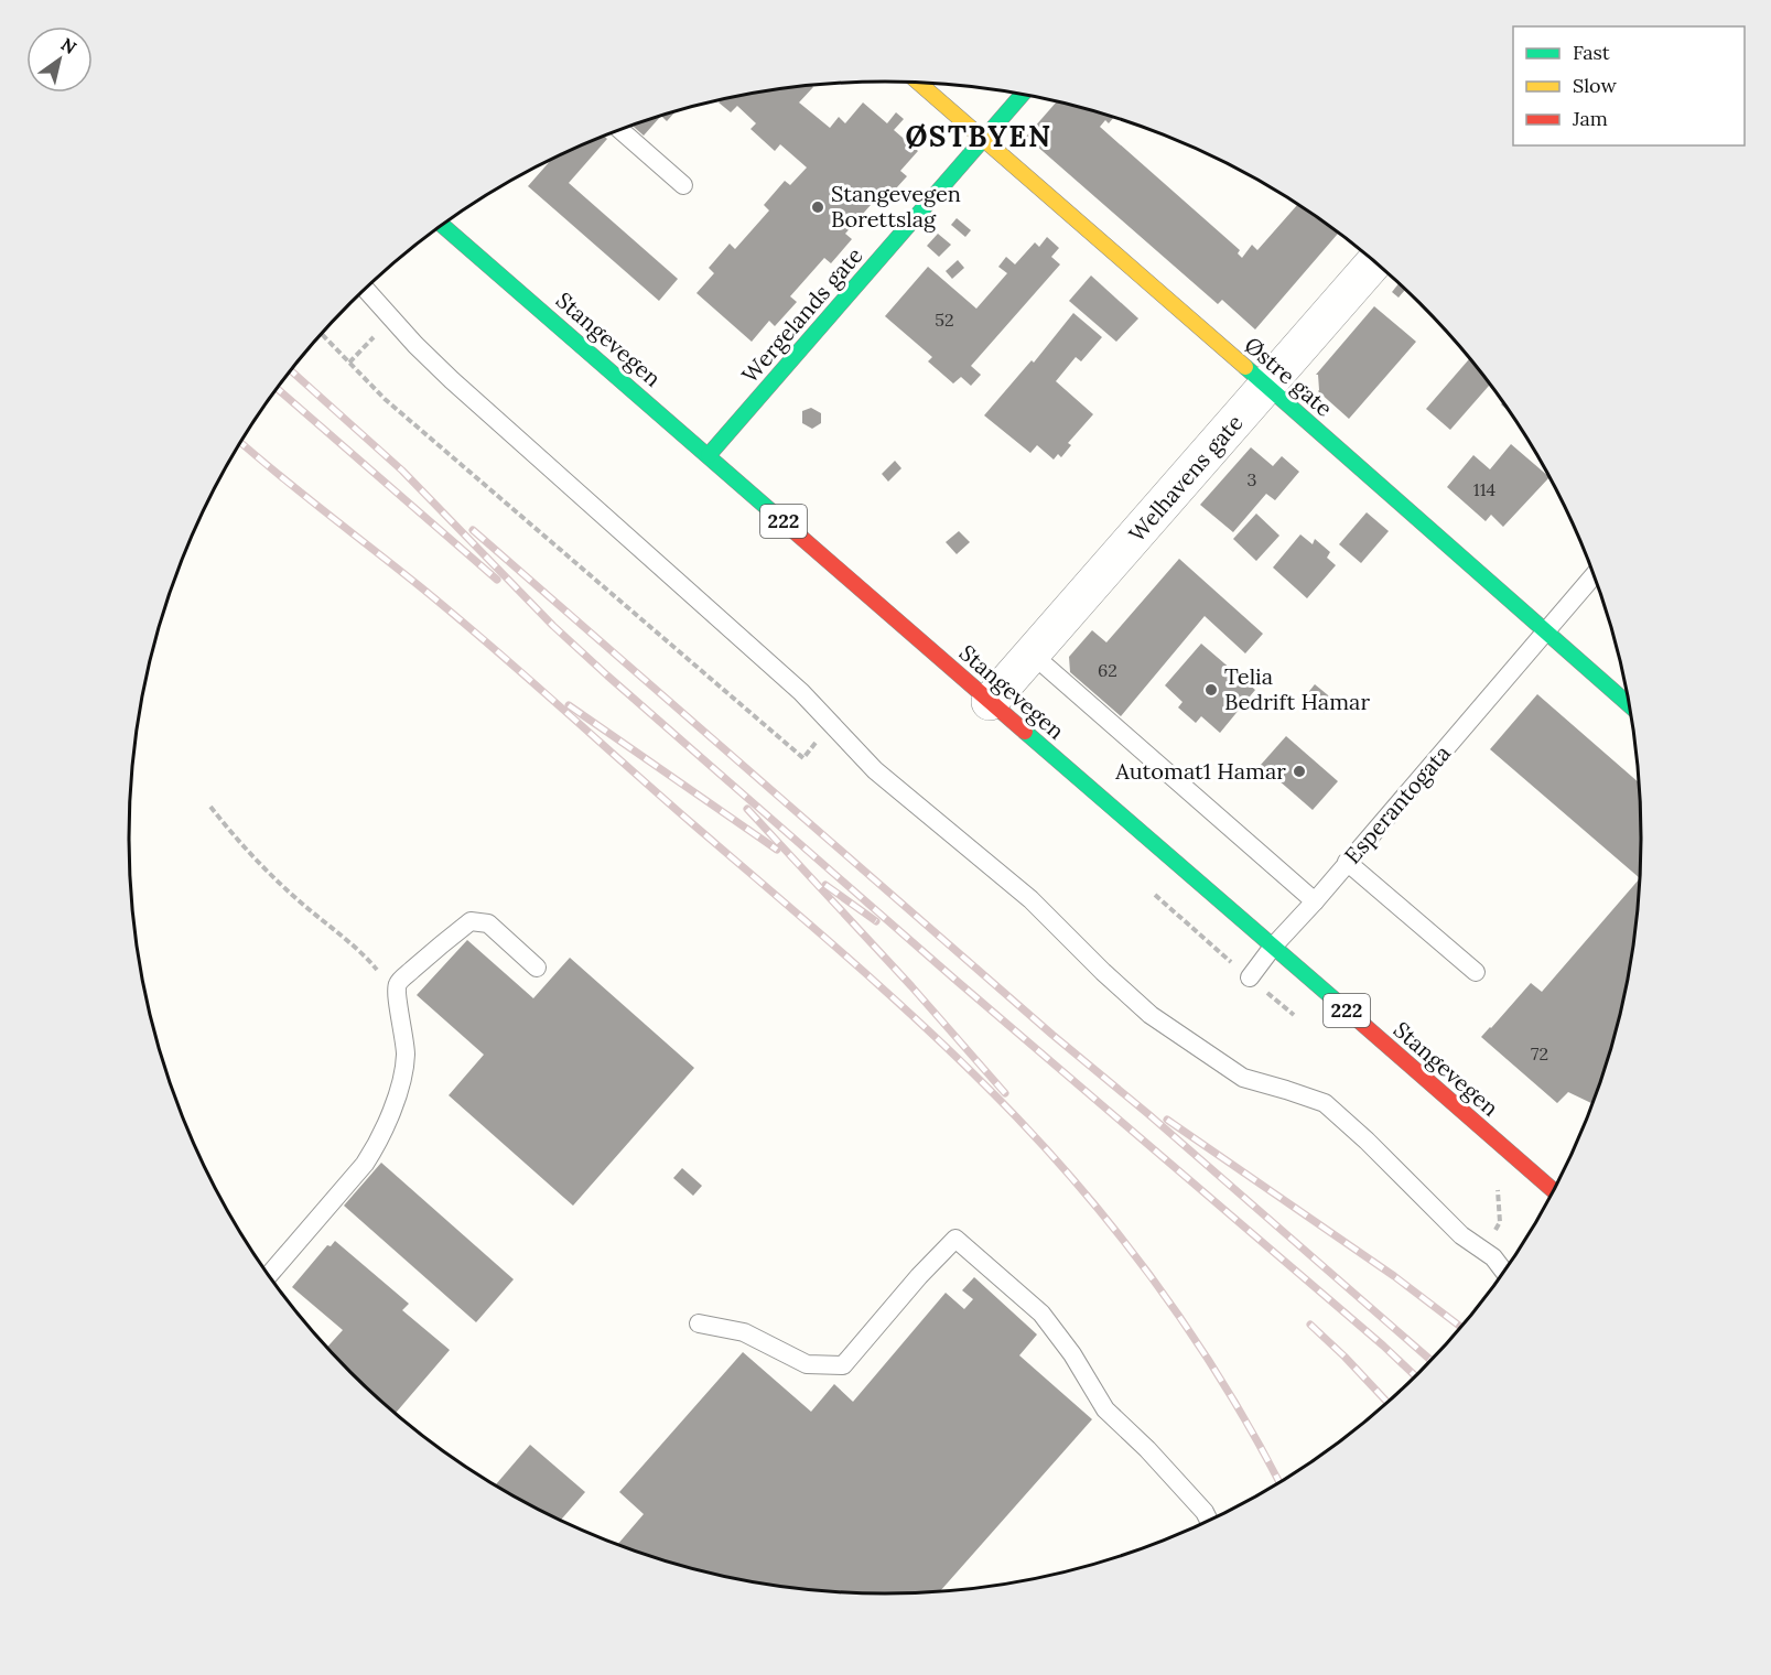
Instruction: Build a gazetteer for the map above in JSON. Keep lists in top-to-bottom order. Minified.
{"streets":{"main road":["Wergelands gate","Stangevegen","Østre gate","222"],"street":["Welhavens gate"],"lane":["Esperantogata"]},"crossings":[["Wergelands gate","Stangevegen"],["Wergelands gate","Østre gate"],["Stangevegen","Welhavens gate"],["Stangevegen","Esperantogata"],["Østre gate","Welhavens gate"],["Østre gate","Esperantogata"]],"districts":["ØSTBYEN"],"places":["Stangevegen Borettslag","Telia Bedrift Hamar","Automat1 Hamar"],"house_numbers":["52","3","114","62","72"],"legend":["Fast","Slow","Jam"],"north":"top right"}
